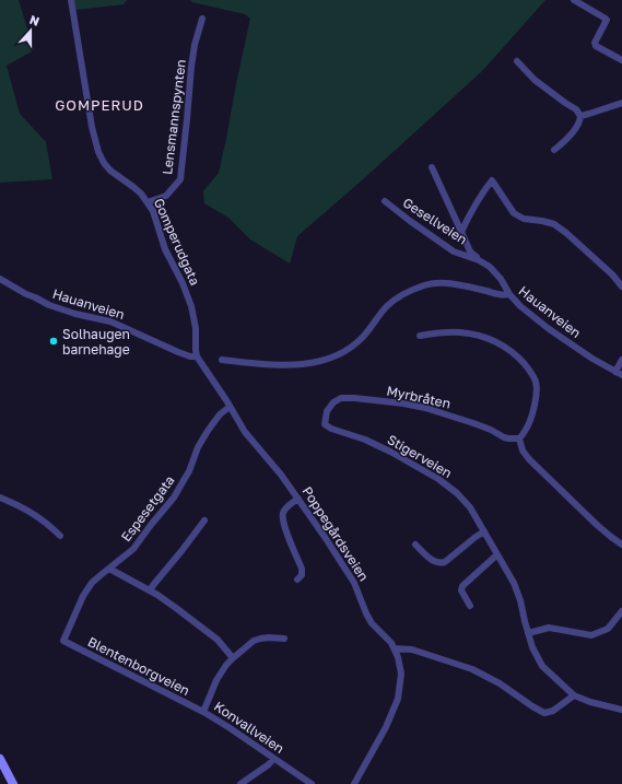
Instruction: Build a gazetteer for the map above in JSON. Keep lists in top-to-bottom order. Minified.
{"streets":{"street":["Lensmannspynten","Gesellveien","Gomperudgata","Hauanveien","Myrbråten","Stigerveien","Espesetgata","Poppegårdsveien","Blentenborgveien","Konvallveien"]},"crossings":[["Lensmannspynten","Gomperudgata"],["Gesellveien","Hauanveien"],["Gomperudgata","Hauanveien"],["Gomperudgata","Poppegårdsveien"],["Hauanveien","Poppegårdsveien"],["Myrbråten","Stigerveien"],["Espesetgata","Poppegårdsveien"],["Espesetgata","Blentenborgveien"],["Blentenborgveien","Konvallveien"]],"districts":["GOMPERUD"],"places":["Solhaugen barnehage"],"north":"top"}
